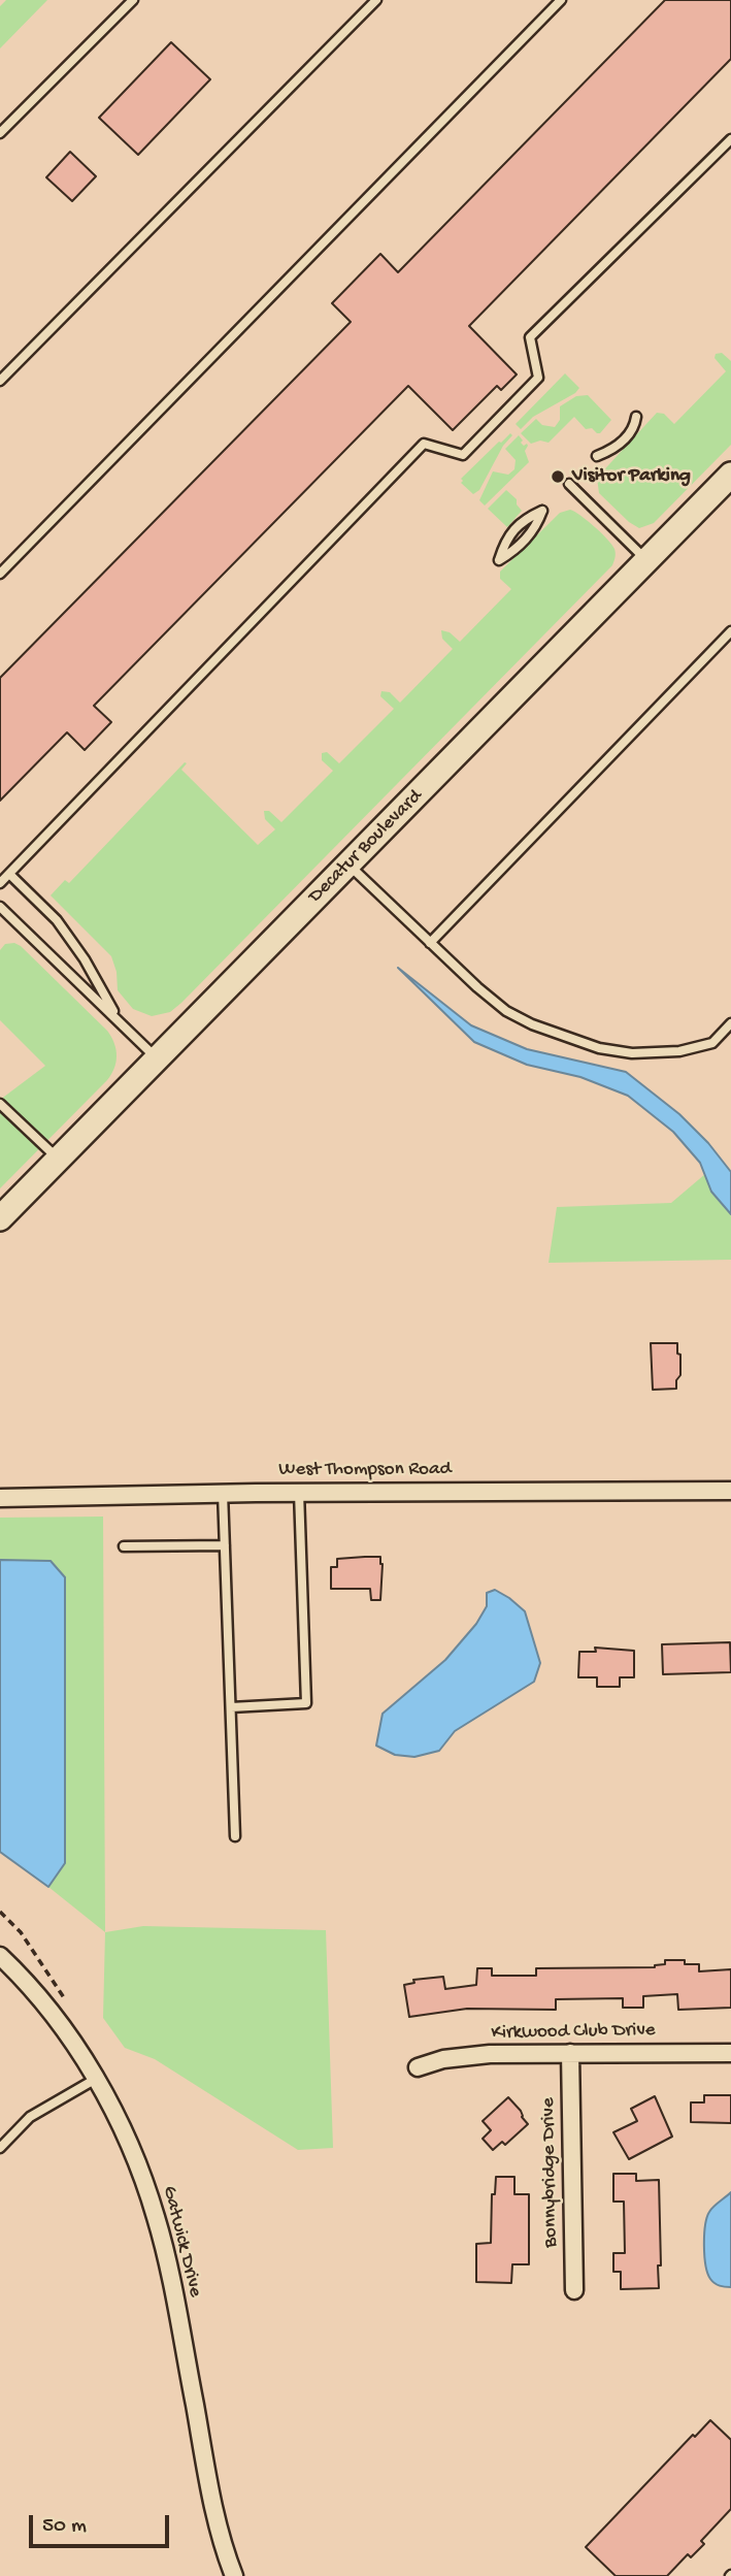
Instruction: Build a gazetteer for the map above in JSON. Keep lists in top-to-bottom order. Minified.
{"streets":{"street":["Decatur Boulevard","West Thompson Road","Kirkwood Club Drive","Bonnybridge Drive","Gatwick Drive"]},"crossings":[["Kirkwood Club Drive","Bonnybridge Drive"]],"places":["Visitor Parking"],"scale_bar":"50 m"}
